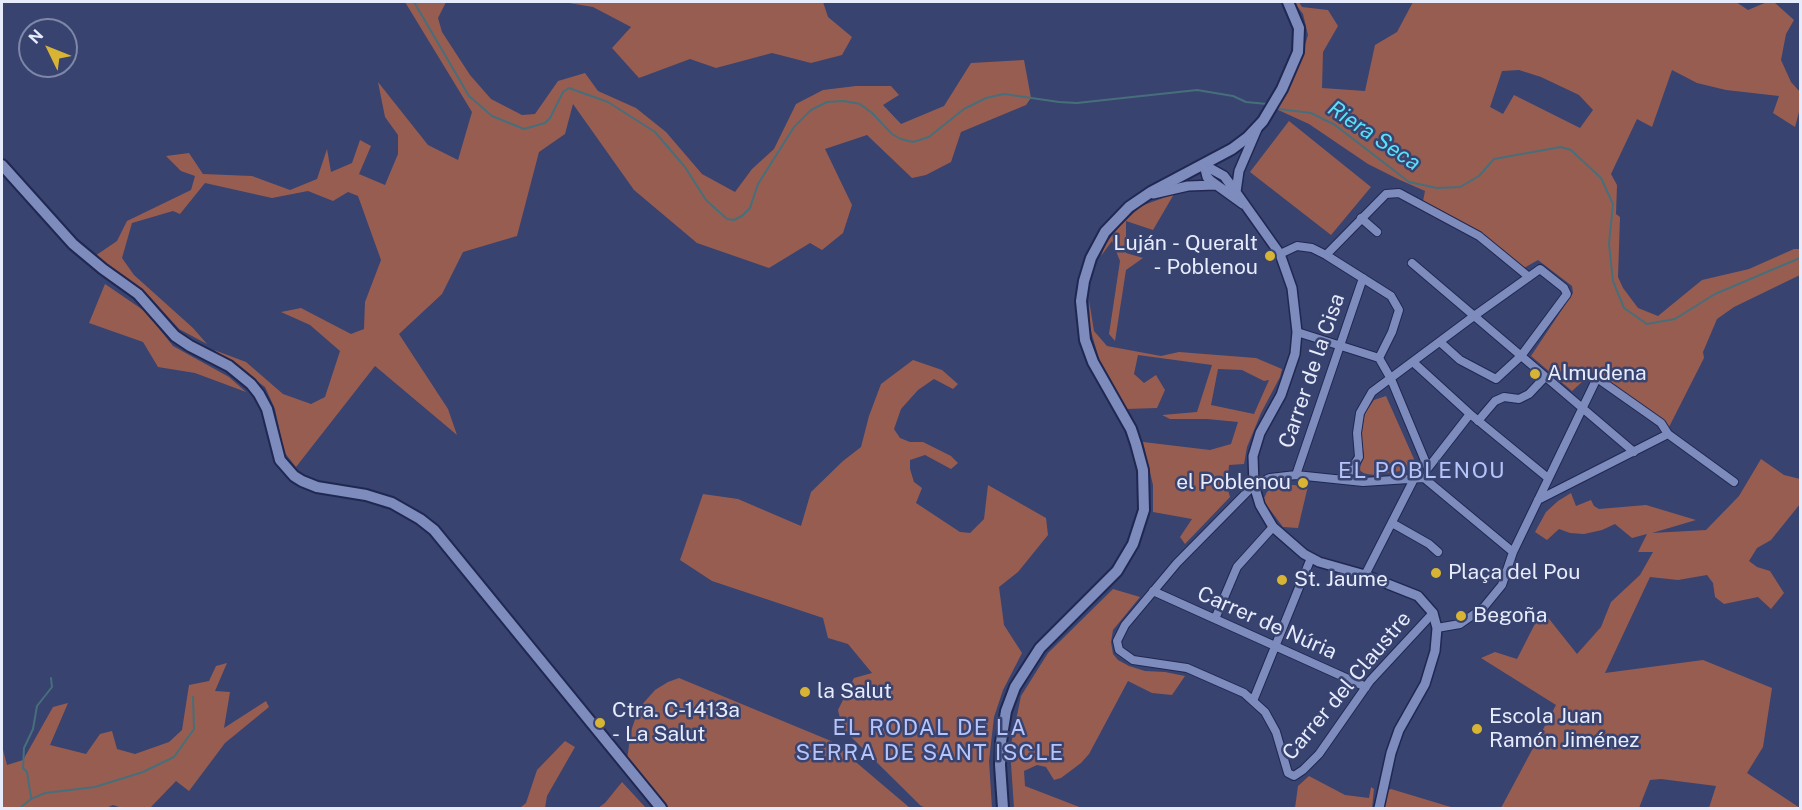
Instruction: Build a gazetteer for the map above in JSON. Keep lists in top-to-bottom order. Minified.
{"streets":{"street":["Carrer de la Cisa","Carrer de Núria","Carrer del Claustre"]},"crossings":[["Carrer de Núria","Carrer del Claustre"]],"districts":["EL POBLENOU","EL RODAL DE LA SERRA DE SANT ISCLE"],"water":["Riera Seca"],"places":["Luján - Queralt - Poblenou","Almudena","el Poblenou","Plaça del Pou","St. Jaume","Begoña","la Salut","Ctra. C-1413a - La Salut","Escola Juan Ramón Jiménez"],"north":"top left"}
